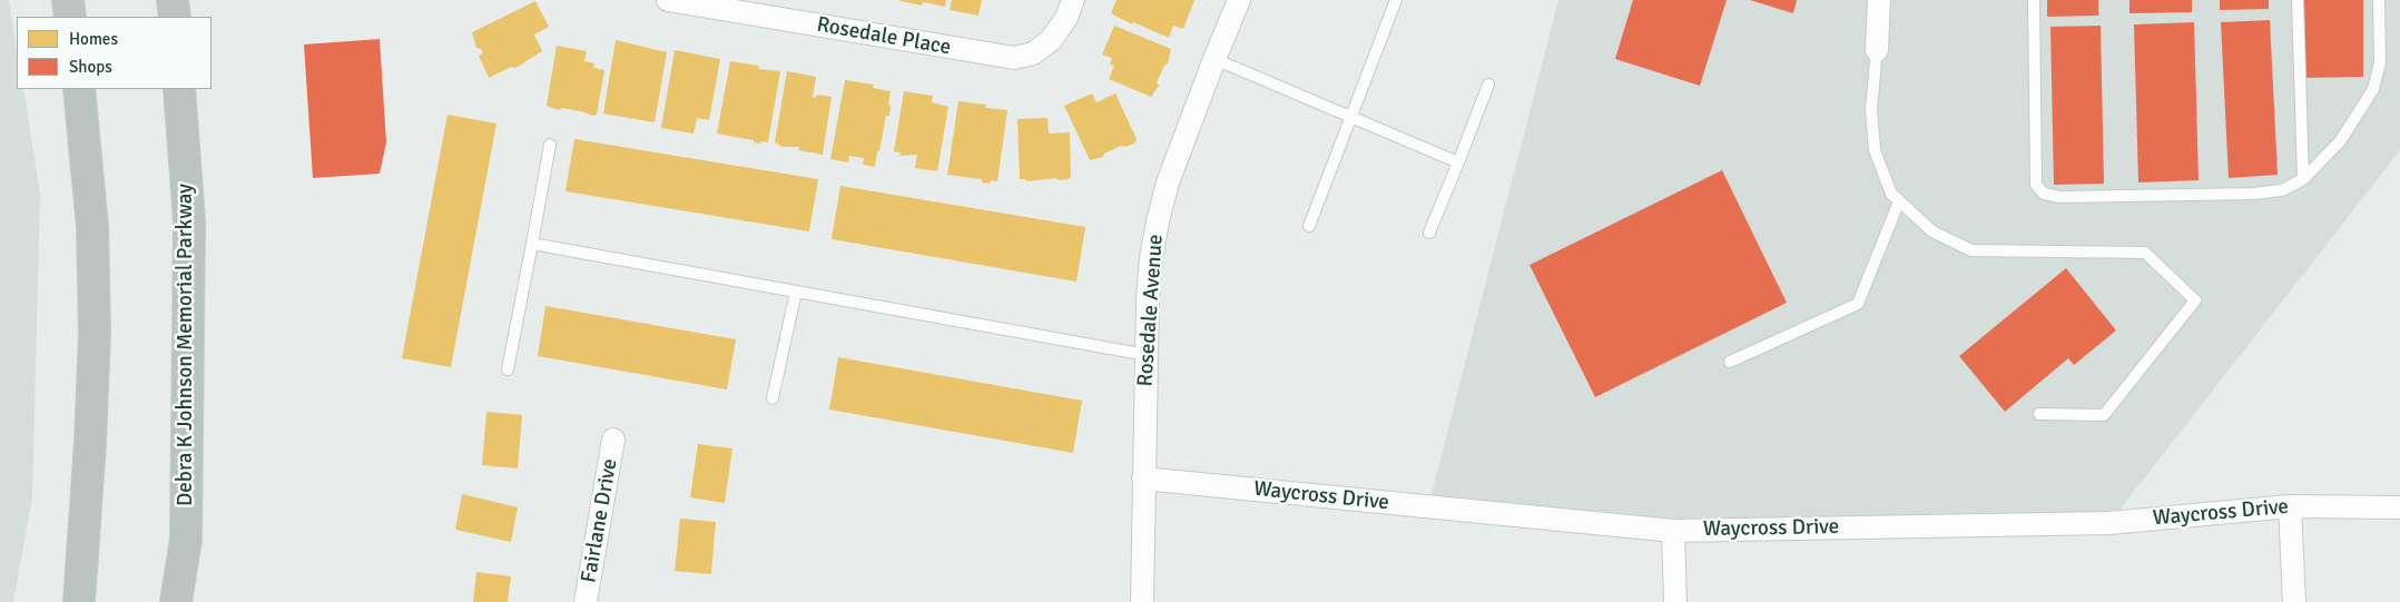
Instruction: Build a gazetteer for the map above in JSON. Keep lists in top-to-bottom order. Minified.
{"streets":{"highway":["Debra K Johnson Memorial Parkway"],"street":["Rosedale Place","Rosedale Avenue","Waycross Drive","Fairlane Drive"]},"crossings":[["Rosedale Avenue","Waycross Drive"]],"legend":["Homes","Shops"]}
